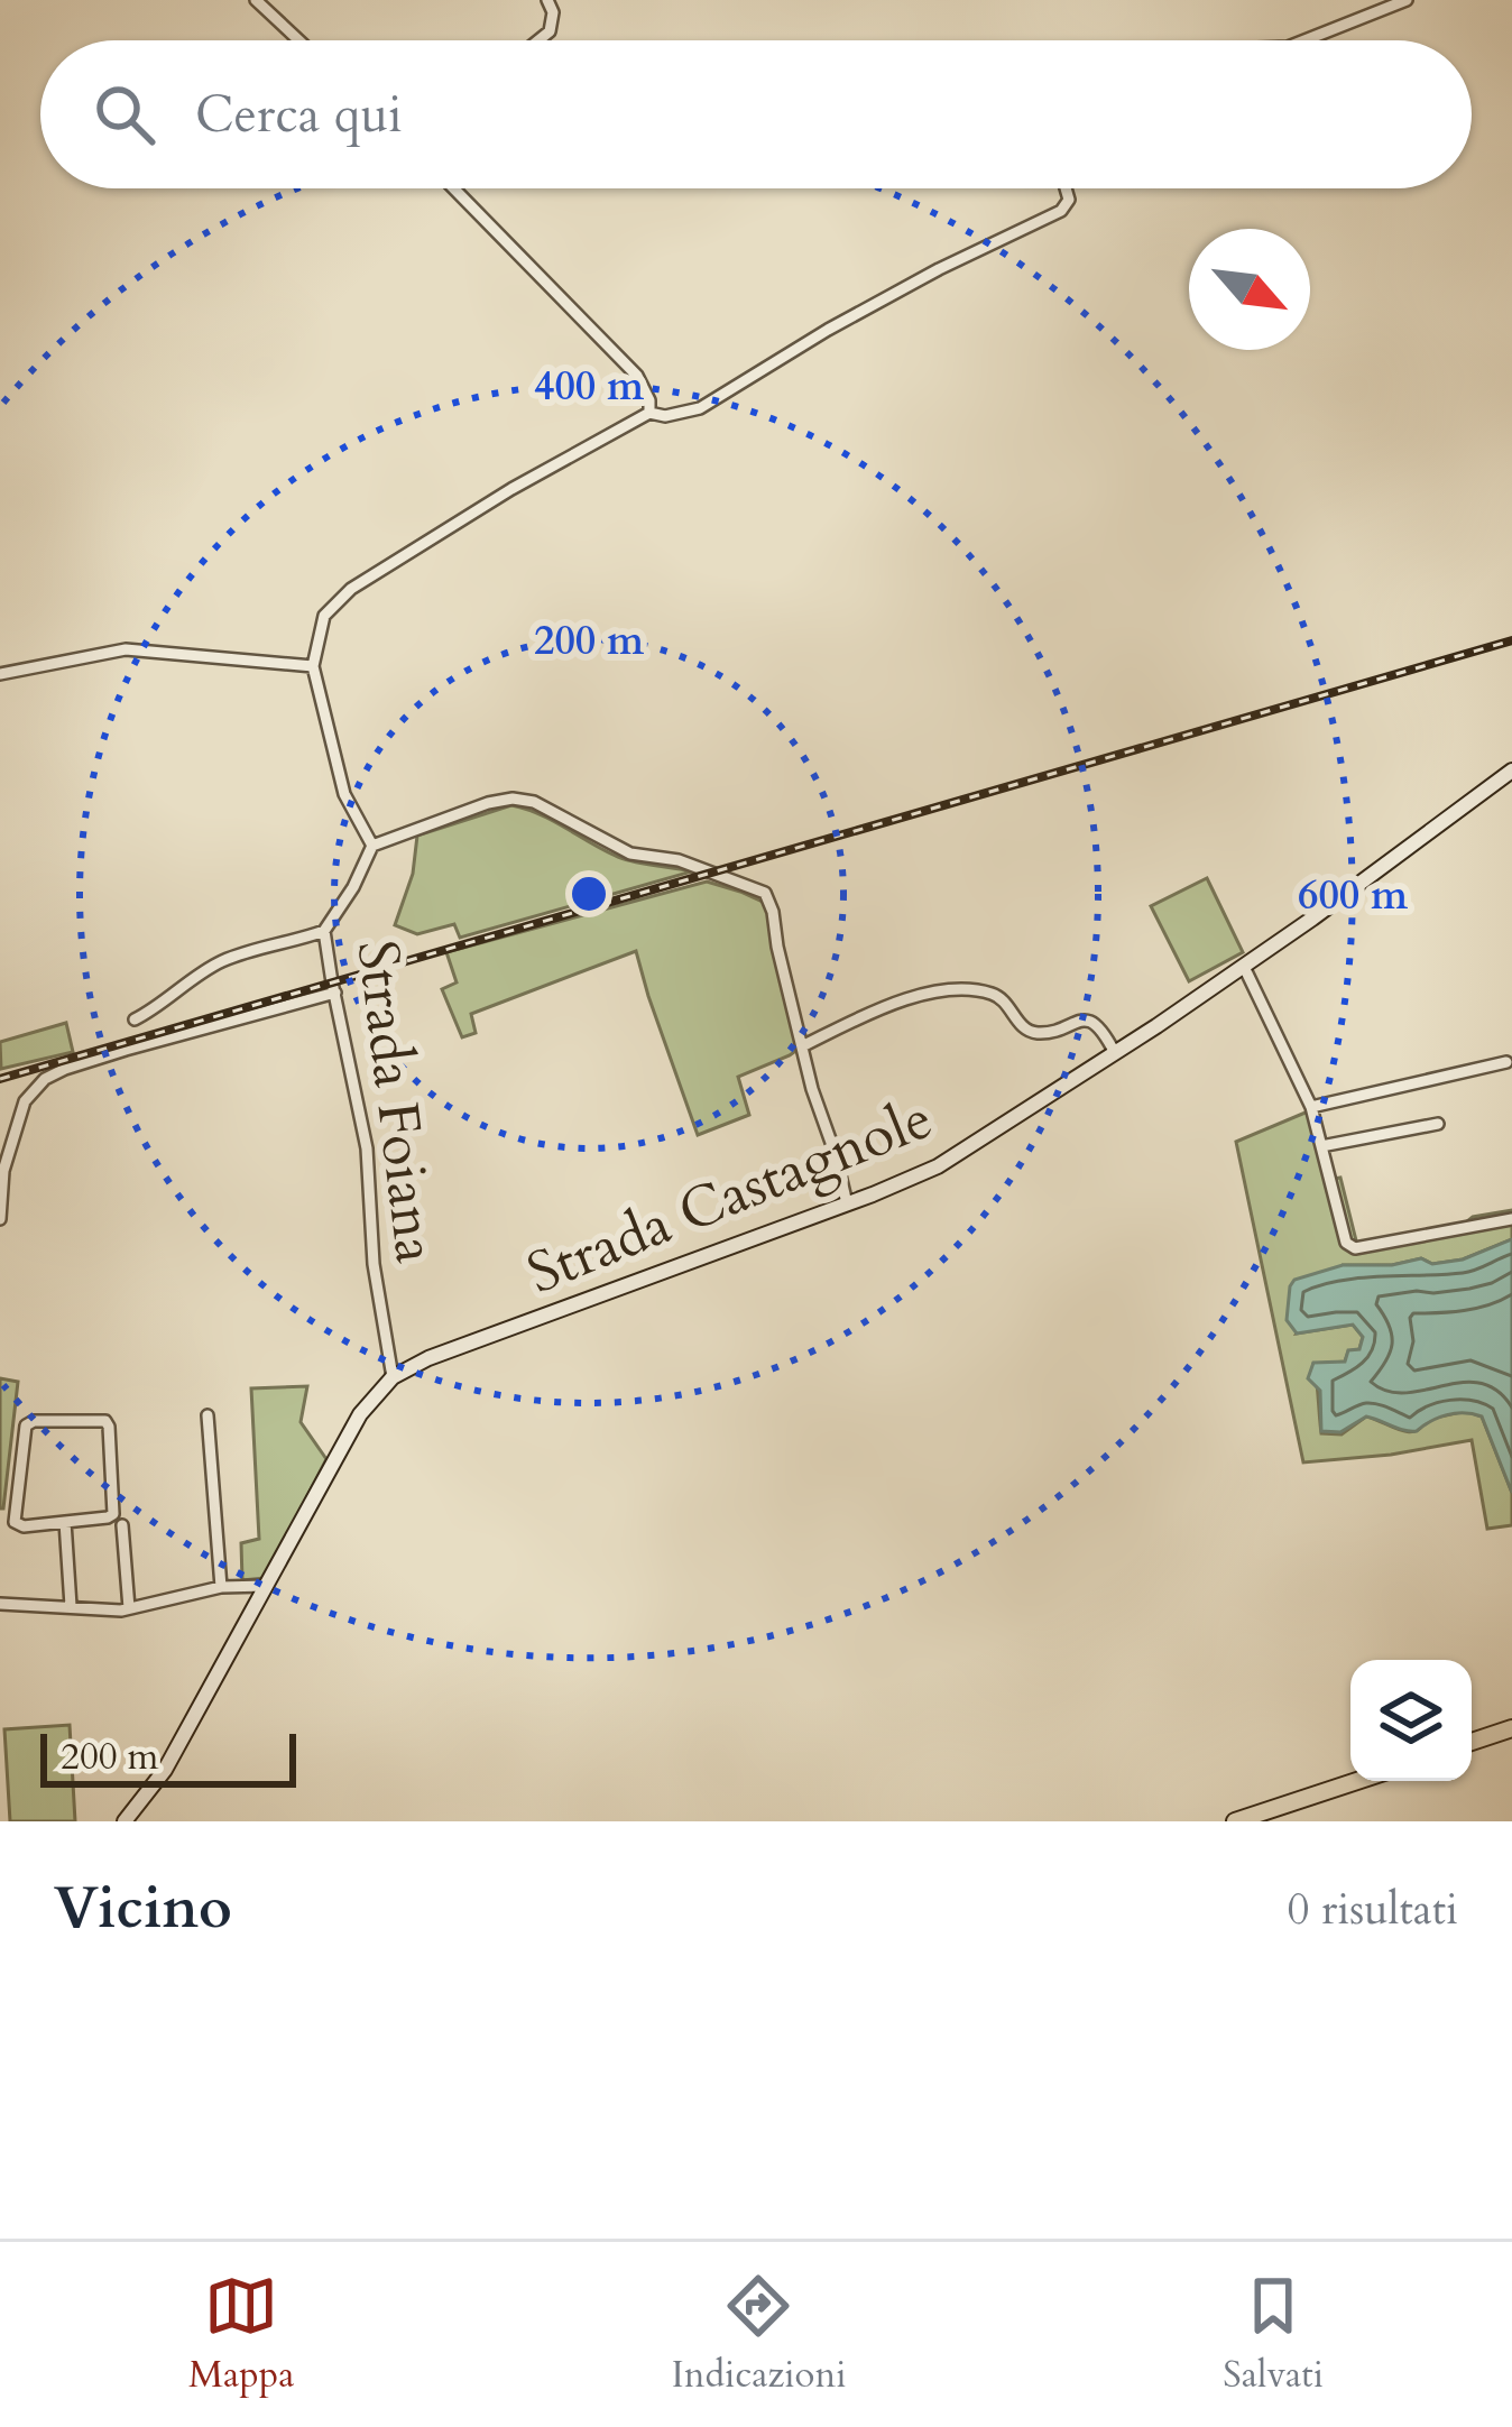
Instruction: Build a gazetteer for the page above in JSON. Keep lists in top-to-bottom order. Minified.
{"streets":{"main road":["Strada Castagnole"],"street":["Strada Foiana"]},"crossings":[["Strada Foiana","Strada Castagnole"]],"scale_bar":"200 m","north":"bottom right","page":{"search":"Cerca qui","scale":"200 m","heading":["Vicino","0 risultati"],"nav":["Mappa","Indicazioni","Salvati"]},"rings":["400 m","200 m","600 m"]}
